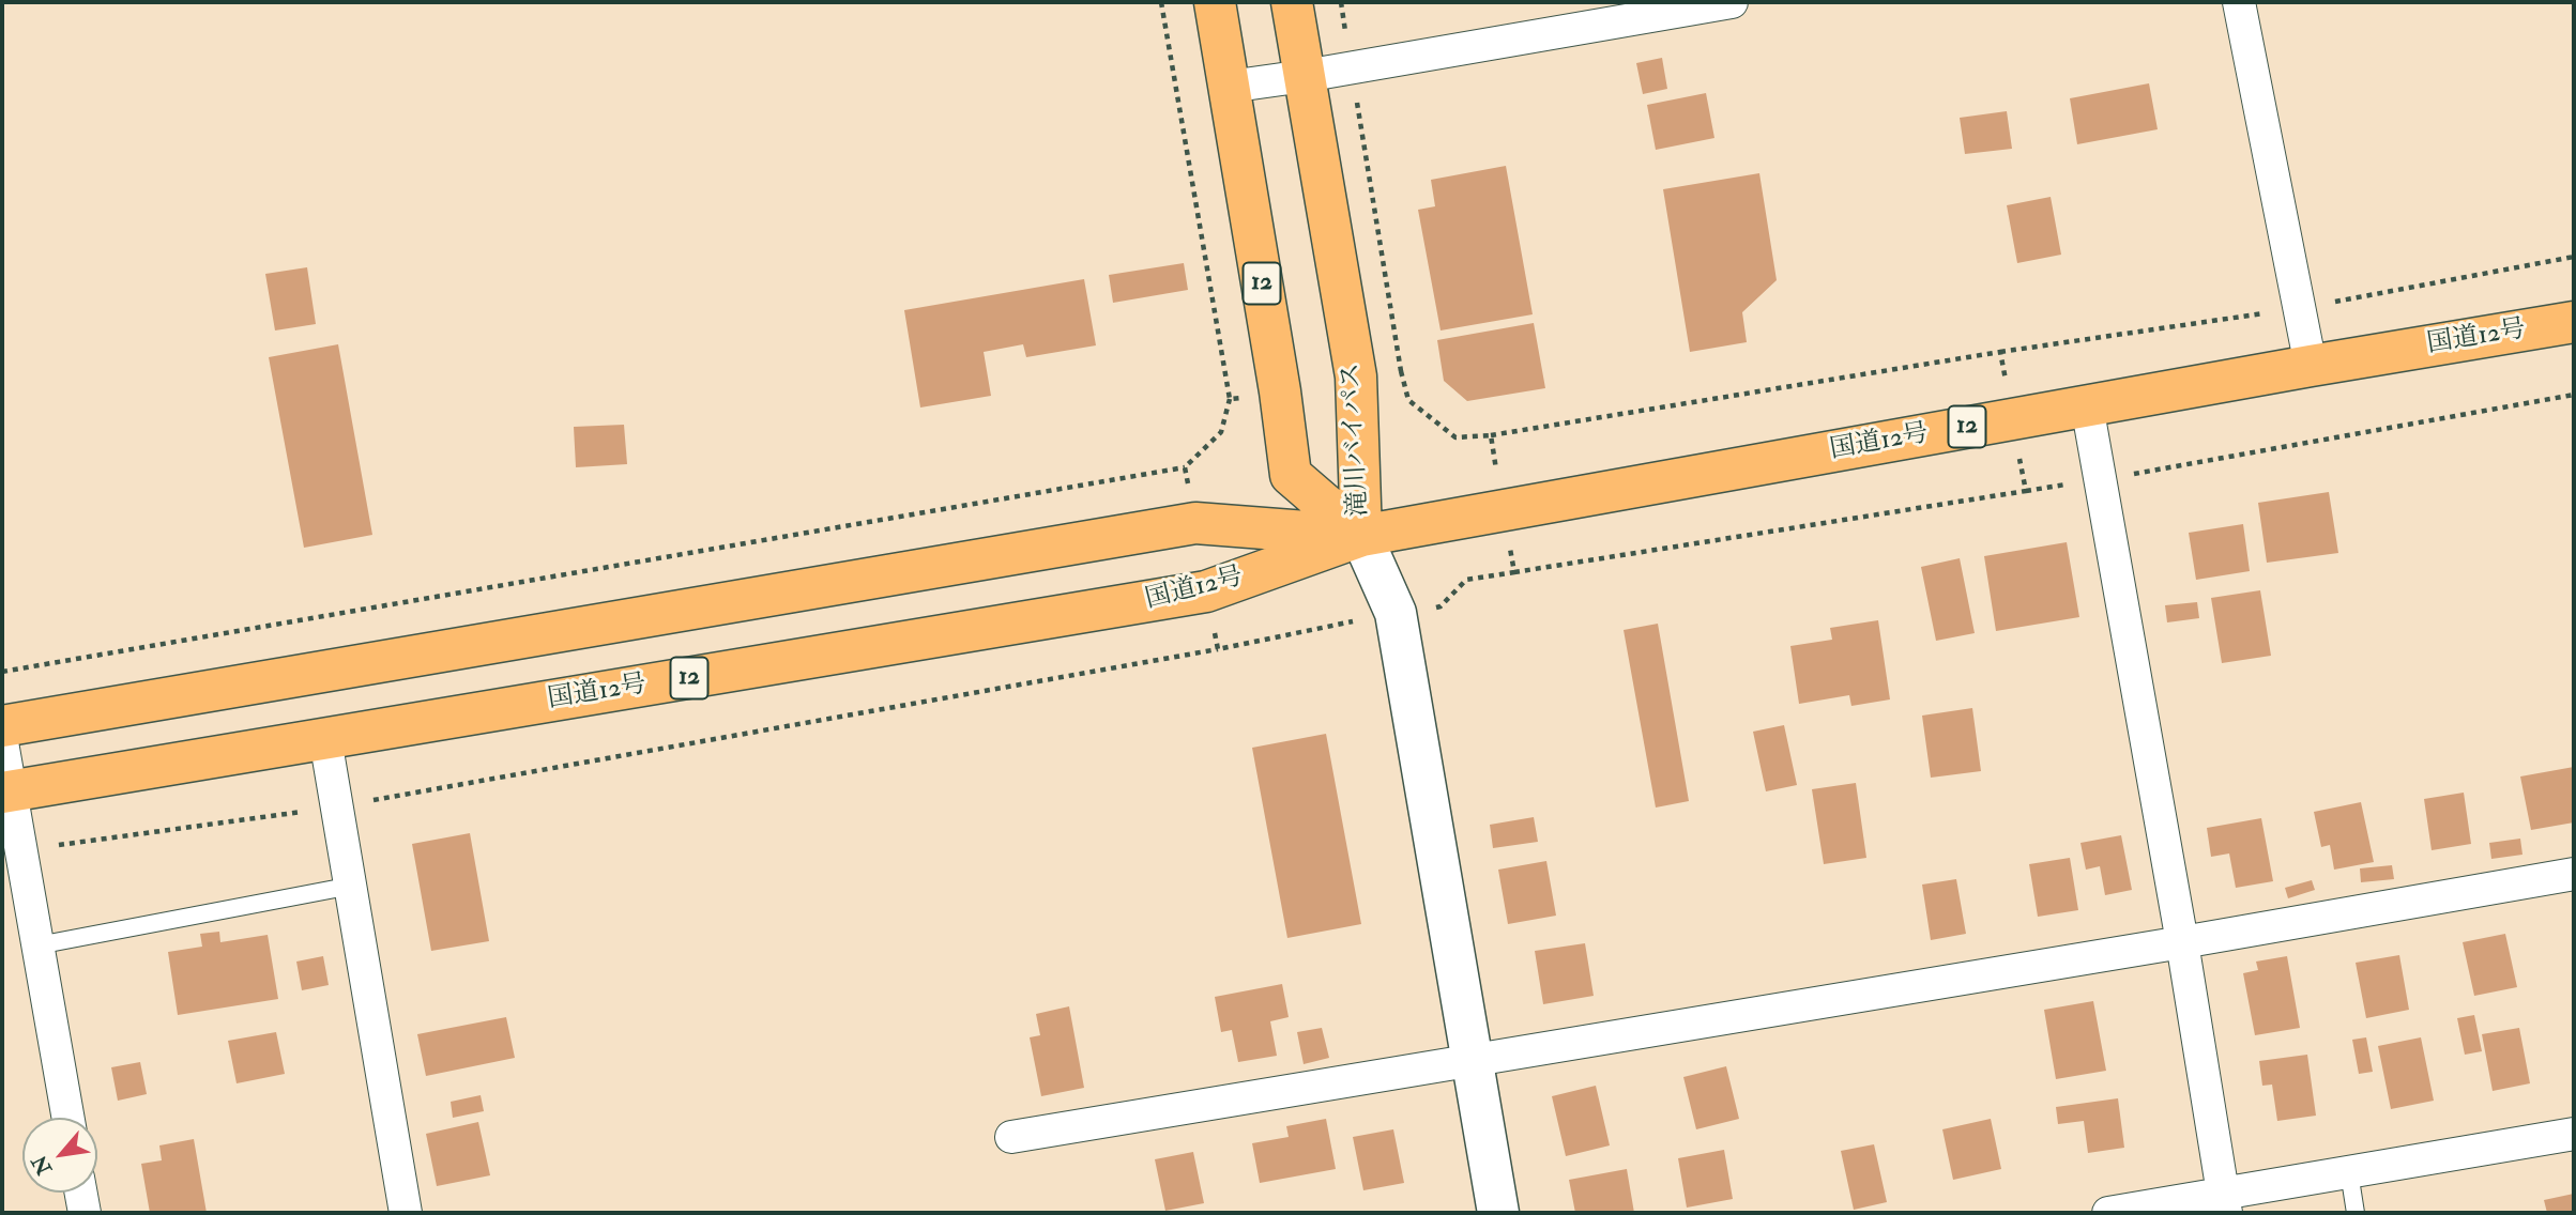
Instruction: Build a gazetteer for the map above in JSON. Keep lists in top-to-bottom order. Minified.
{"streets":{"highway":["12","国道12号","滝川バイパス"]},"crossings":[["国道12号","滝川バイパス"]],"north":"bottom left"}
